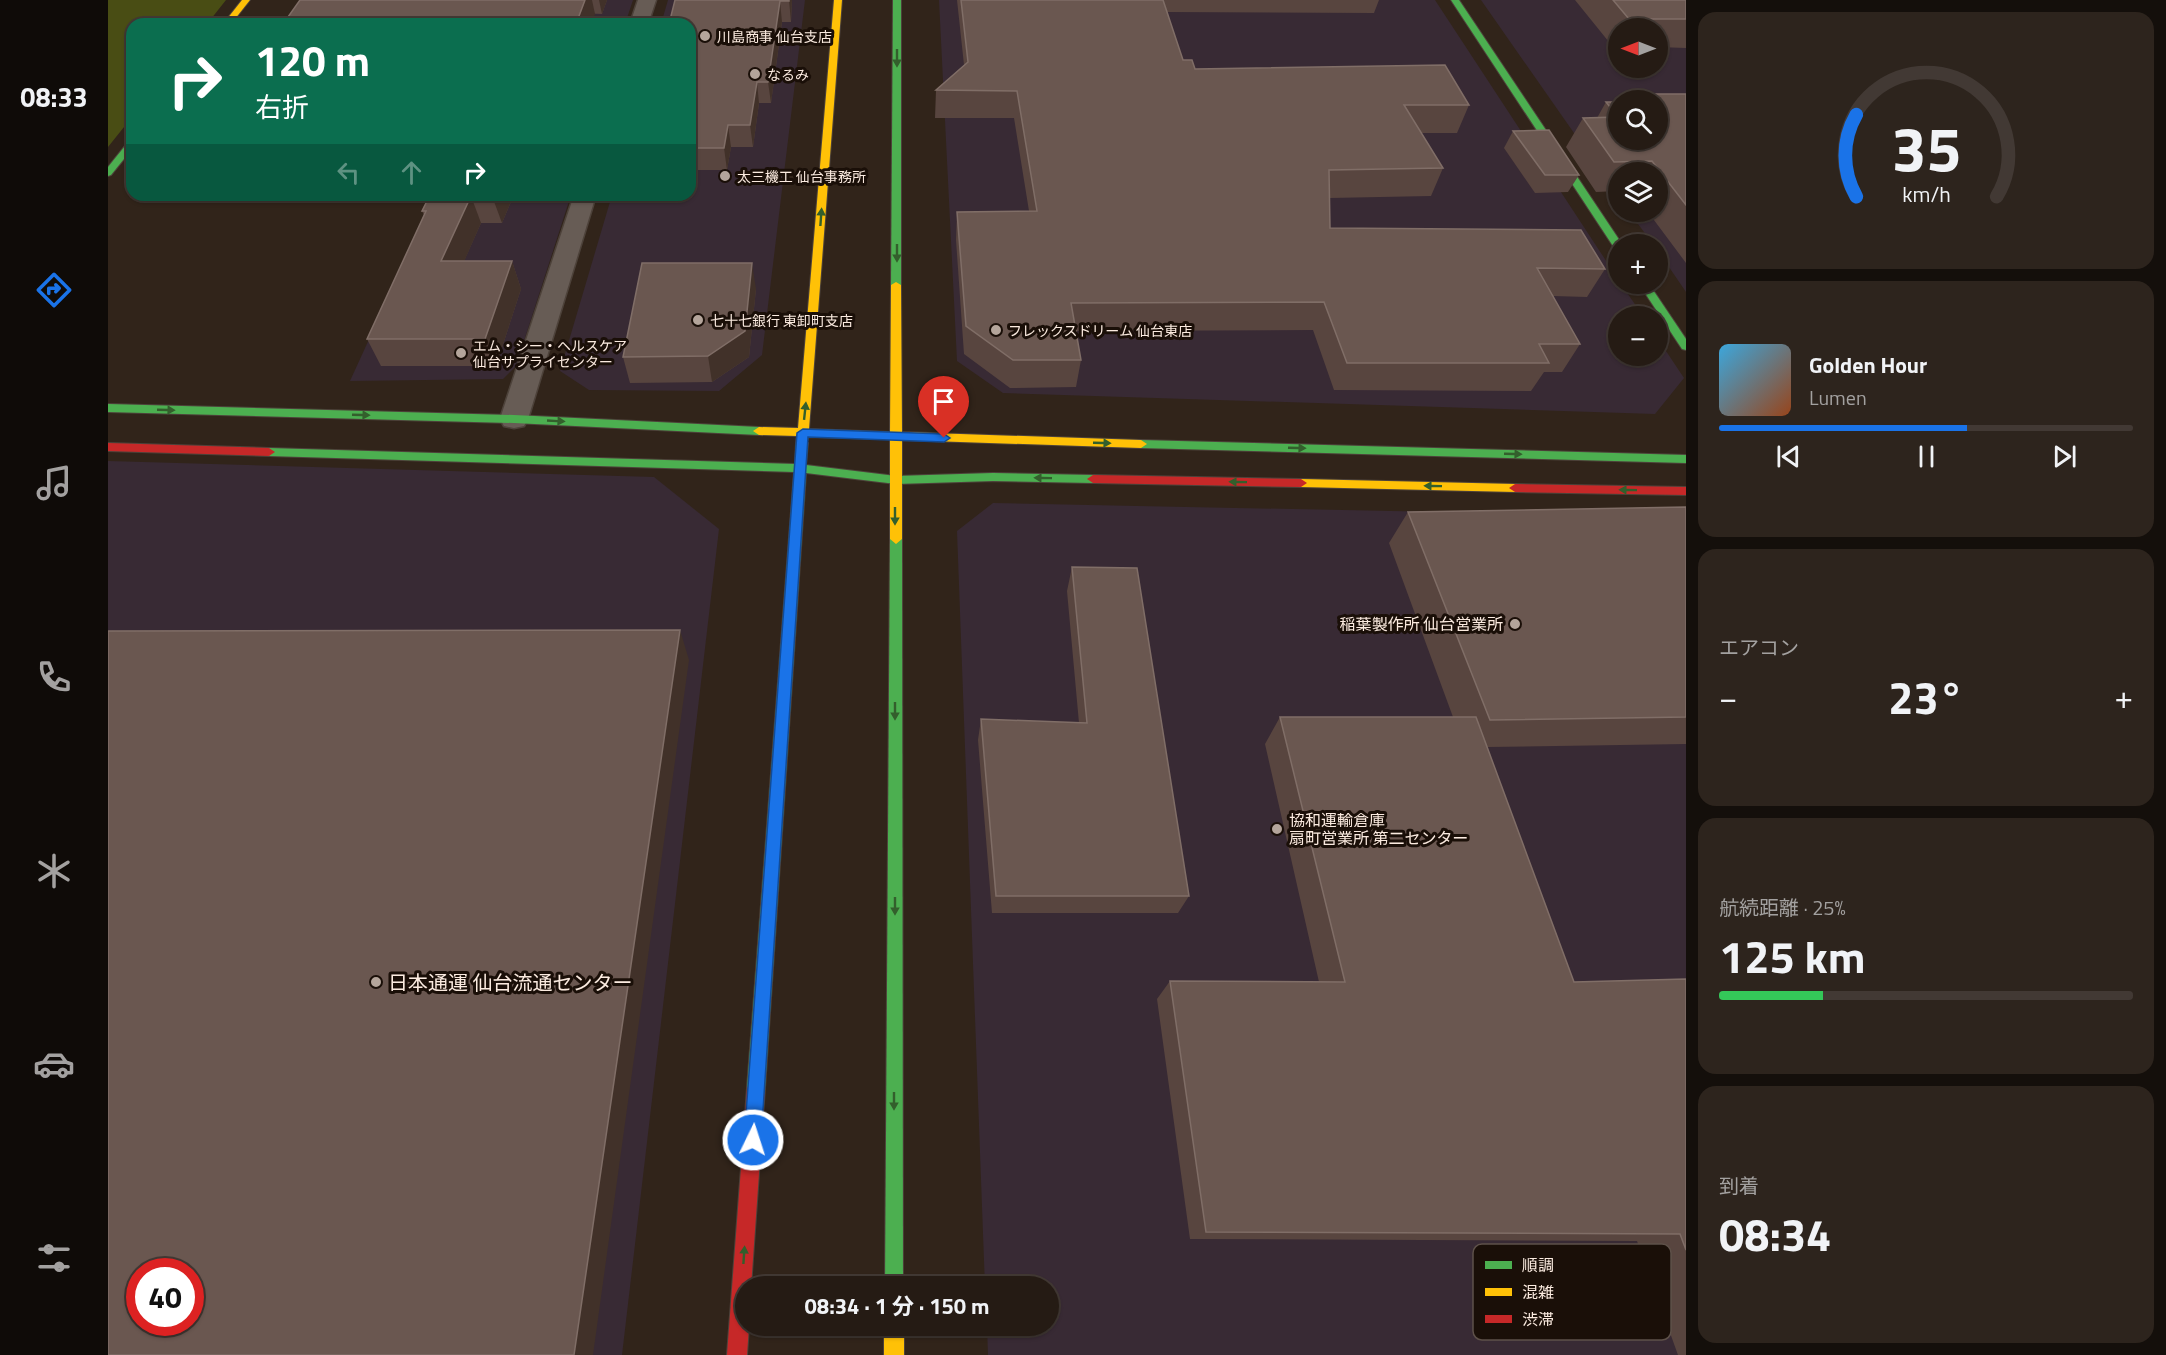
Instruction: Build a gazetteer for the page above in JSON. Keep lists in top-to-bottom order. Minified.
{"places":["川島商事 仙台支店","なるみ","太三機工 仙台事務所","七十七銀行 東卸町支店","フレックスドリーム 仙台東店","エム・シー・ヘルスケア 仙台サプライセンター","稲葉製作所 仙台営業所","協和運輸倉庫 扇町営業所 第二センター","日本通運 仙台流通センター"],"legend":["順調","混雑","渋滞"],"north":"left","page":{"tabs":"08:33","map_buttons":["+","−"],"turn":["120 m","右折"],"song":["Golden Hour","Lumen"],"tile":["エアコン",["航続距離 · 25%","125 km"],["到着","08:34"]],"heat":["−","23°","+"],"limit":"40","trip":"08:34 · 1 分 · 150 m","gauge":["35","km/h"]}}
